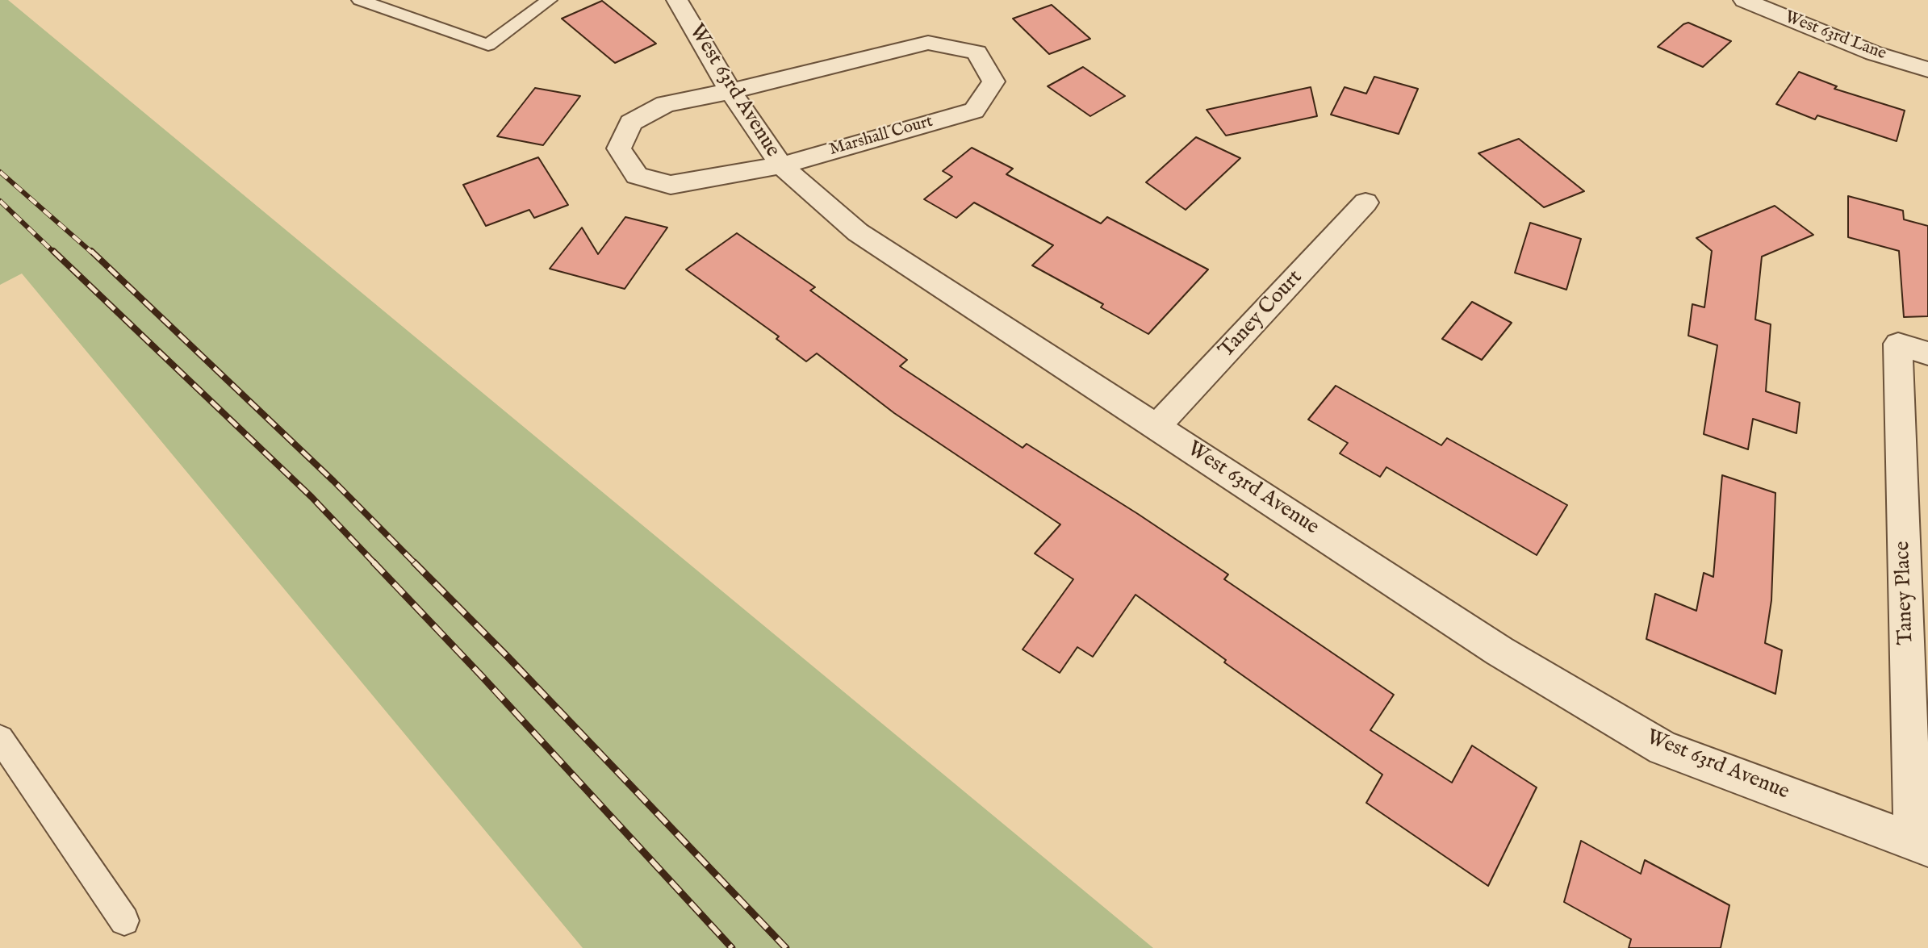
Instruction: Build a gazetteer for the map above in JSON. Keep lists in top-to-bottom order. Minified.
{"streets":{"street":["West 63rd Lane","West 63rd Avenue","Marshall Court","Taney Court","Taney Place"]},"crossings":[["West 63rd Avenue","Marshall Court"],["West 63rd Avenue","Taney Court"],["West 63rd Avenue","Taney Place"]]}
